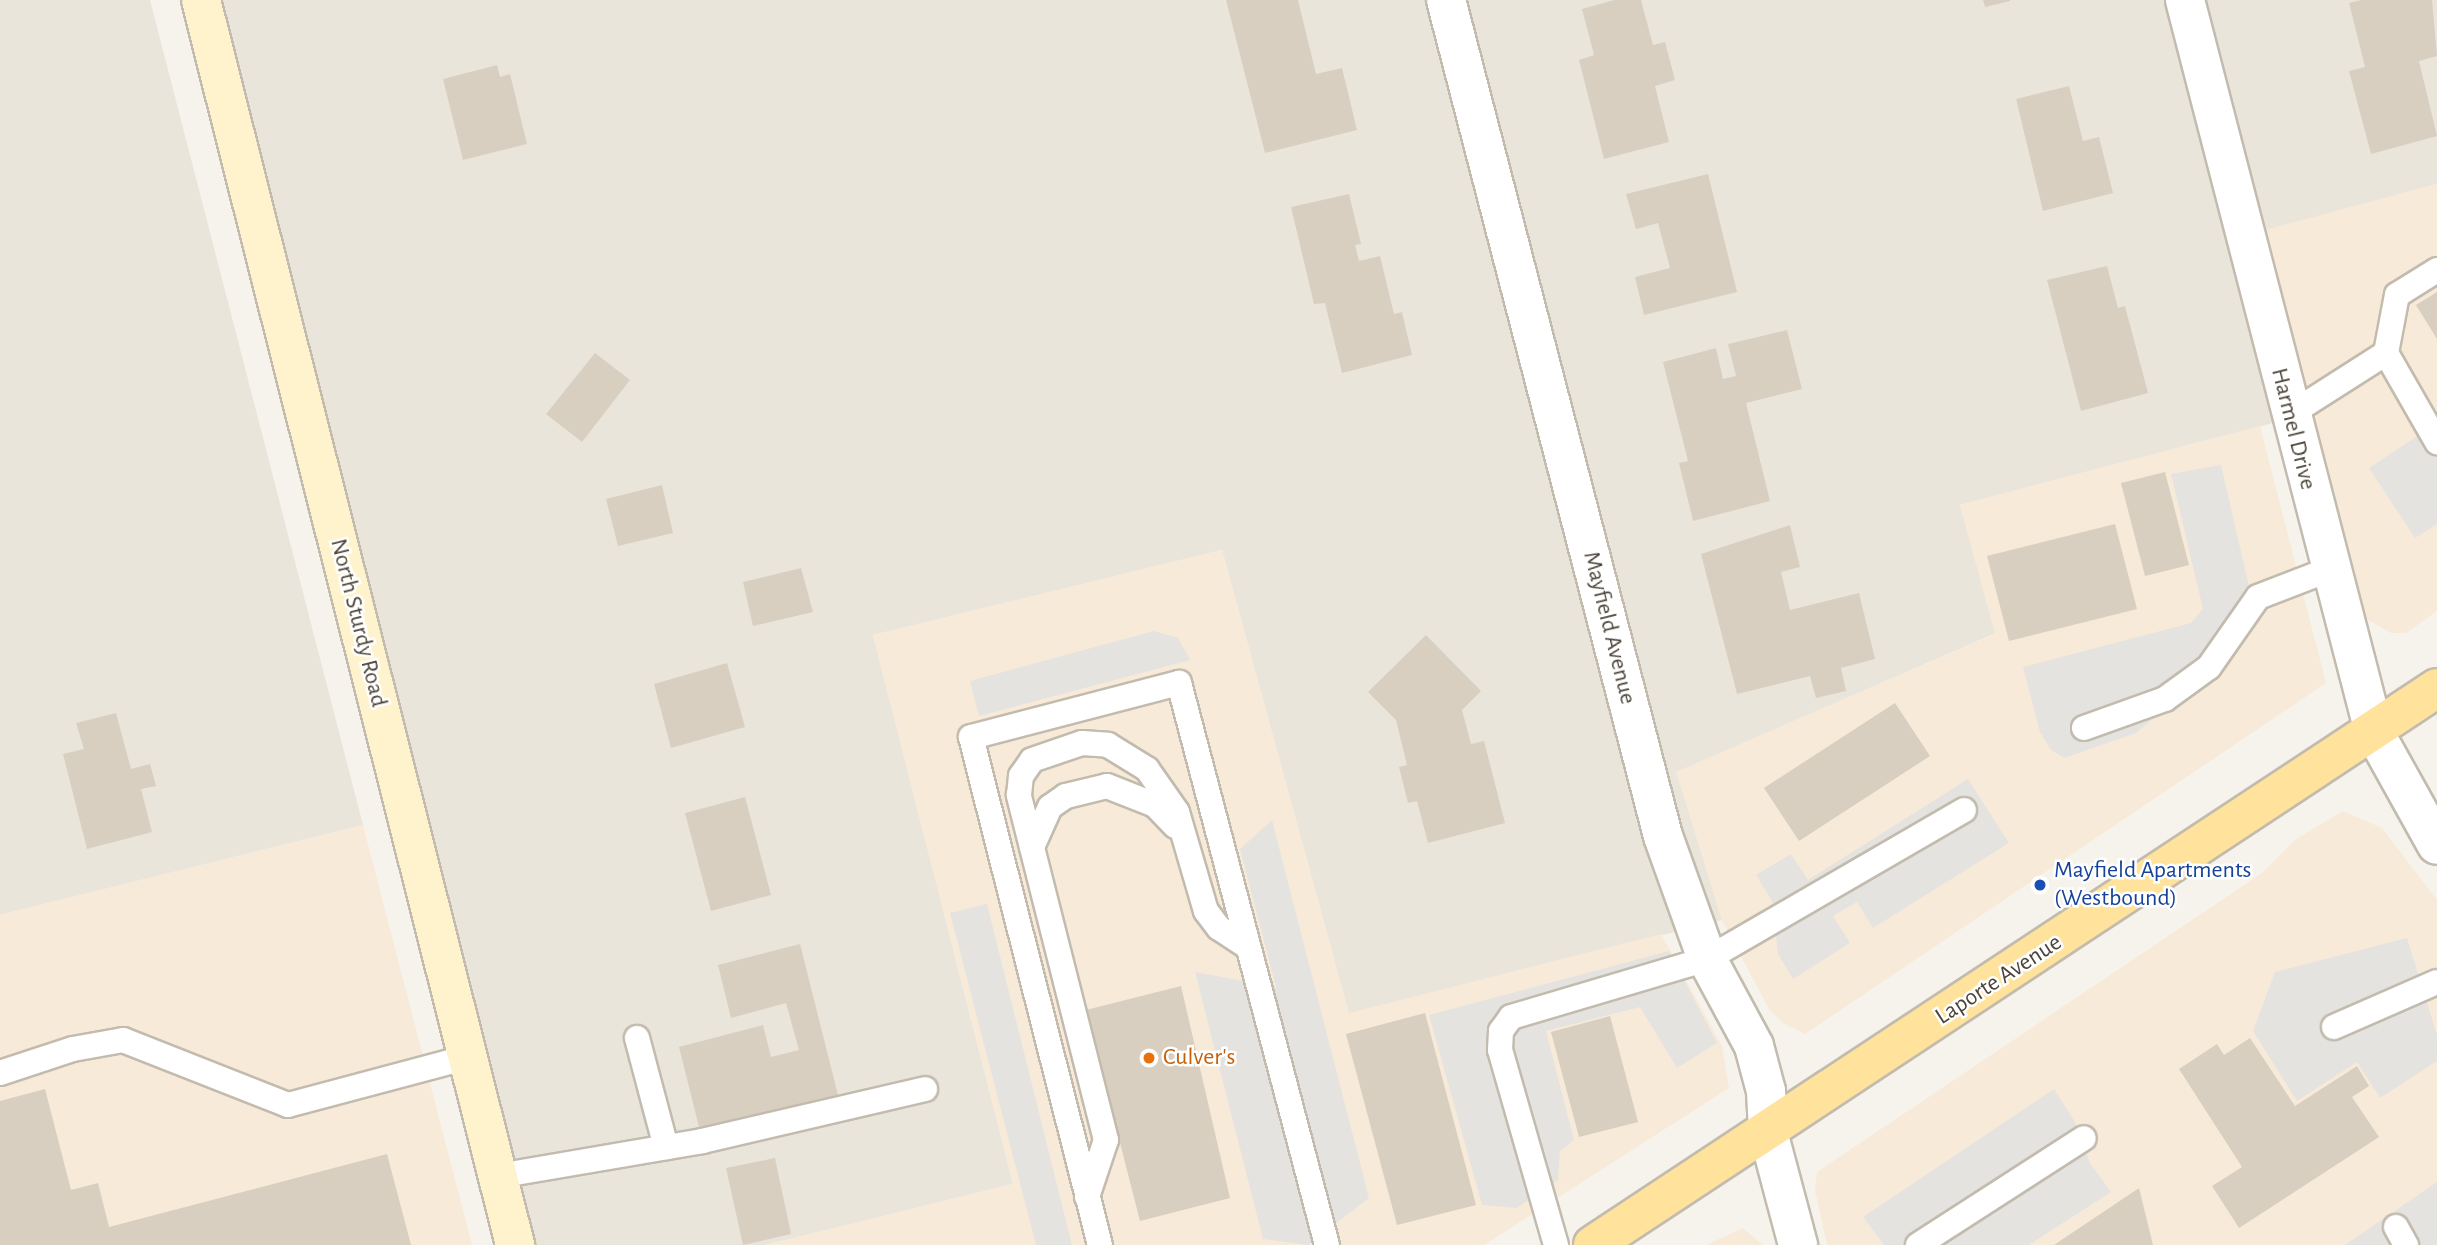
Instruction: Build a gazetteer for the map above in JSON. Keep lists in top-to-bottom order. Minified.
{"streets":{"main road":["Laporte Avenue"],"street":["Harmel Drive","North Sturdy Road","Mayfield Avenue"]},"crossings":[["Harmel Drive","Laporte Avenue"],["Mayfield Avenue","Laporte Avenue"]],"places":["Mayfield Apartments (Westbound)","Culver's"]}
